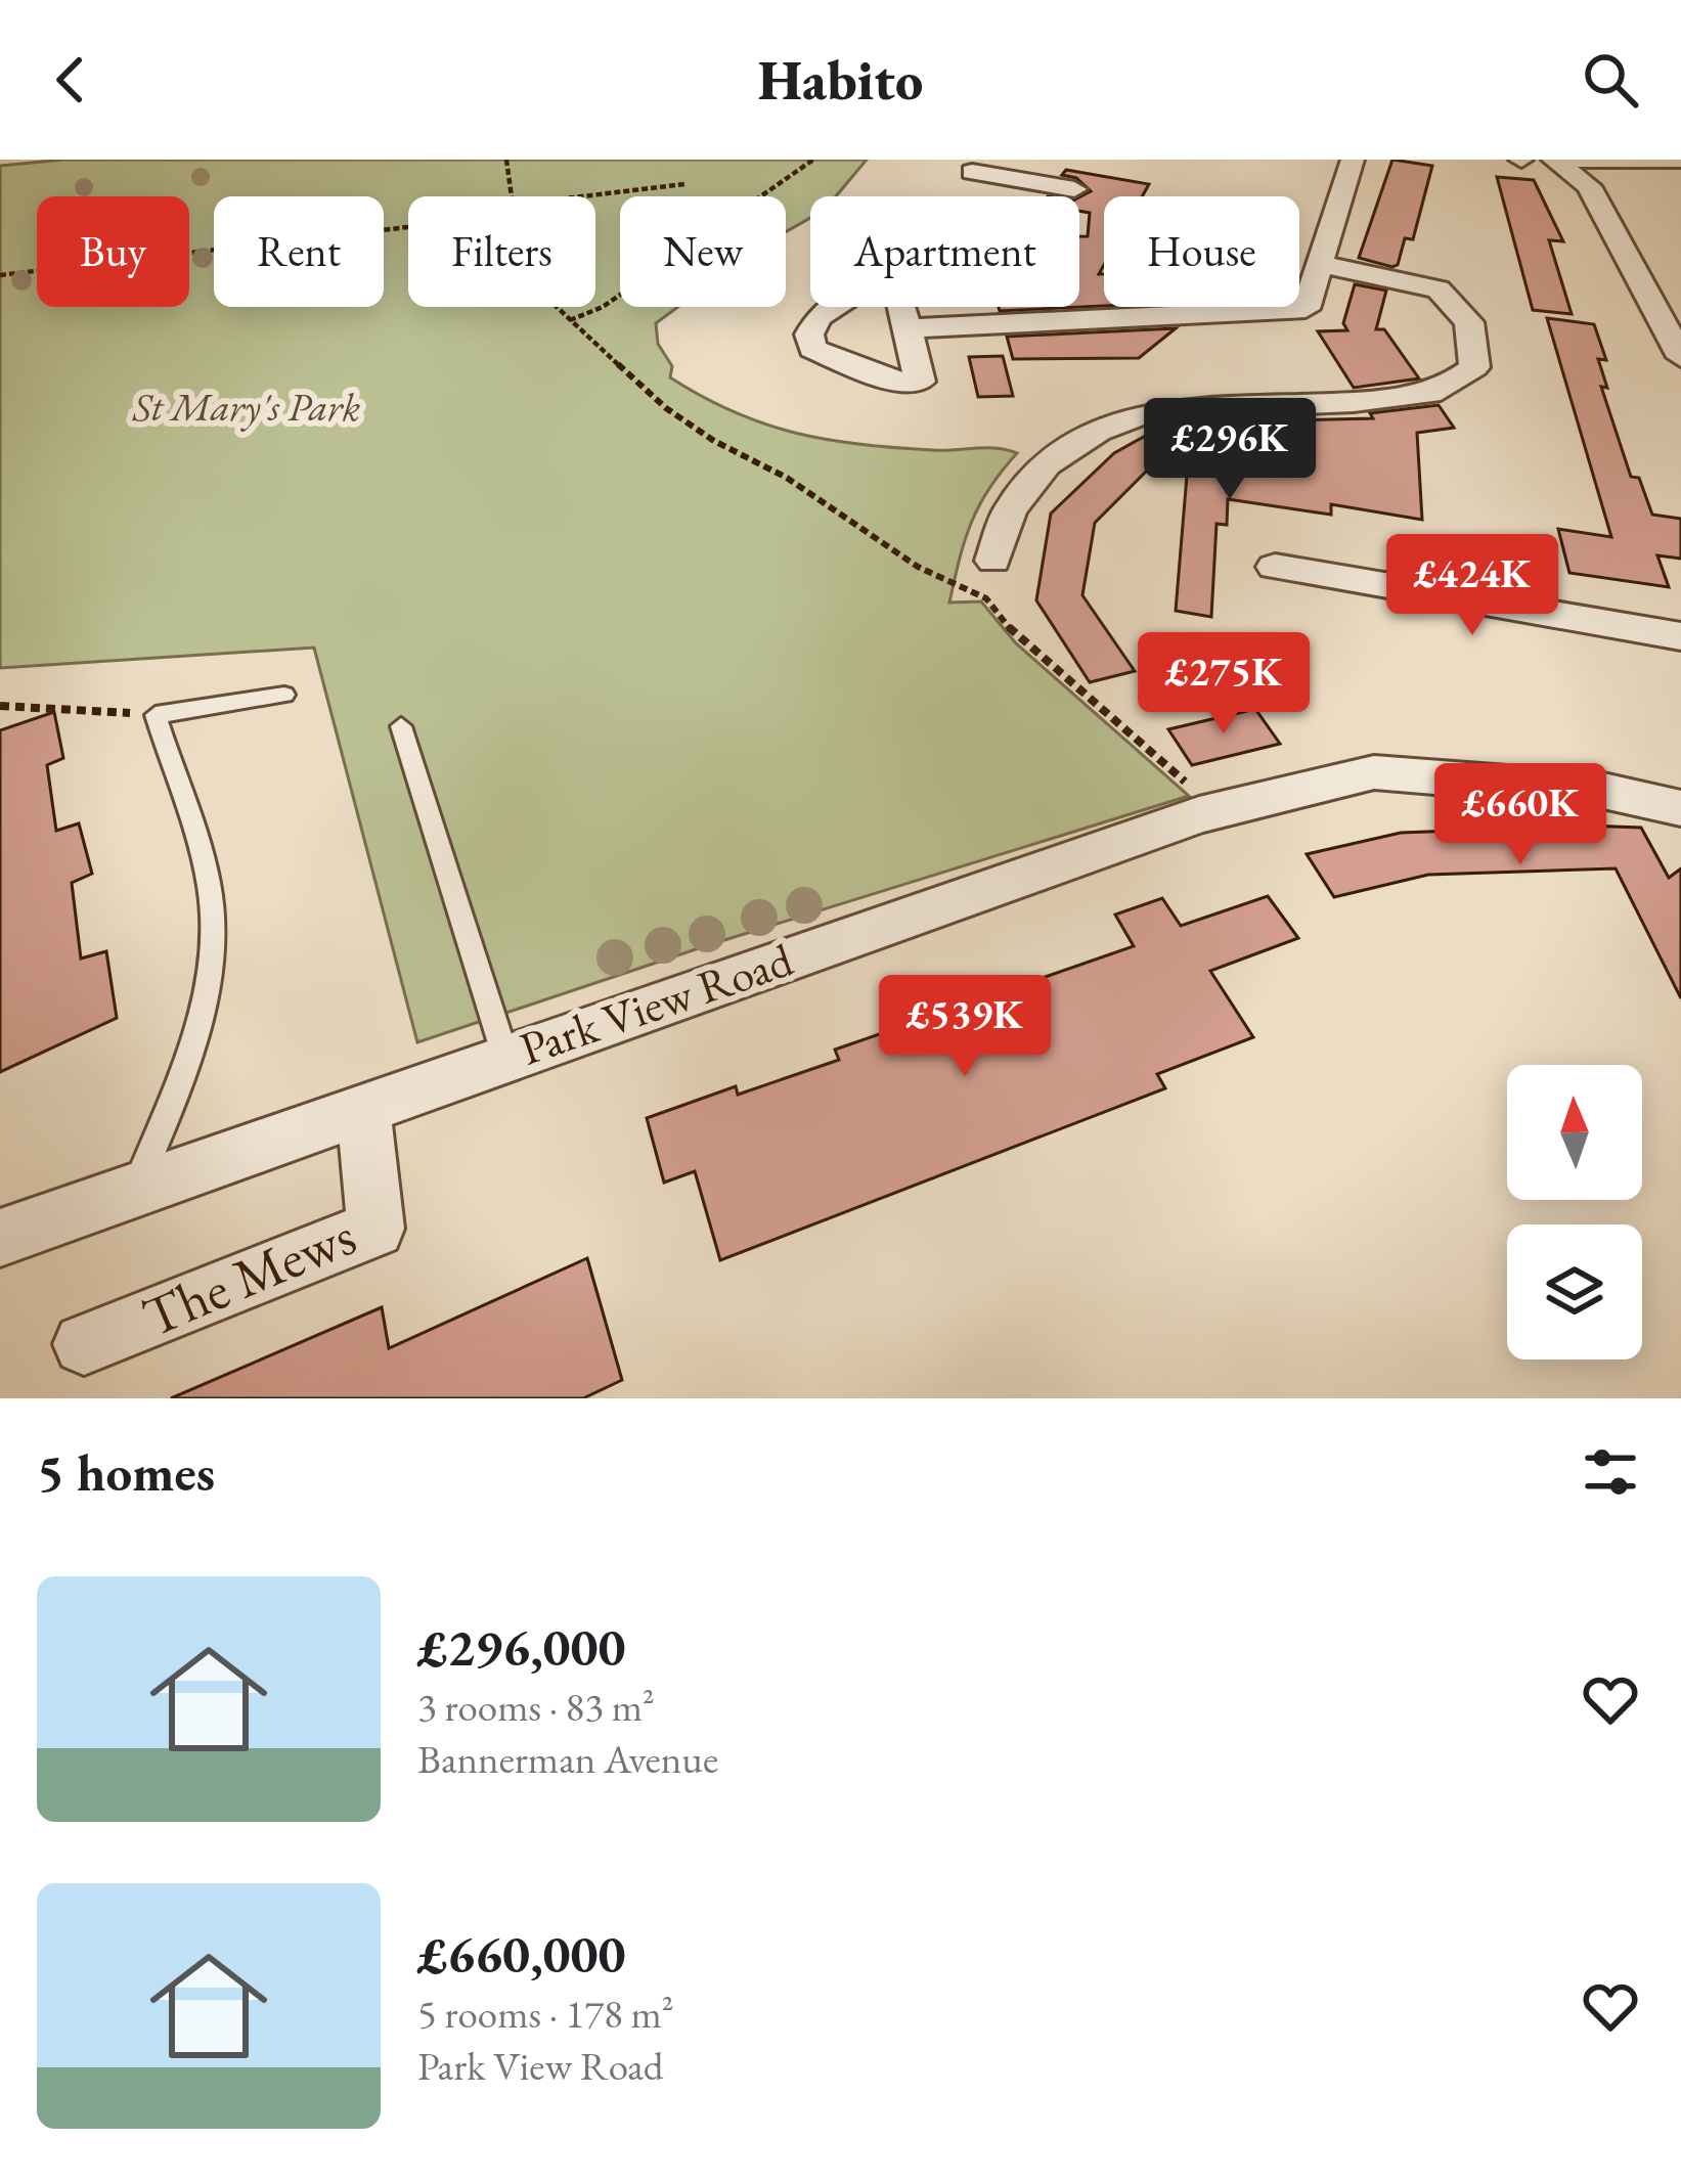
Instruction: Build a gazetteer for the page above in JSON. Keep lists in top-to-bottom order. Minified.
{"streets":{"street":["Park View Road","The Mews"]},"crossings":[["Park View Road","The Mews"]],"parks":["St Mary's Park"],"north":"top","page":{"header":"Habito","chip":["Buy","Rent","Filters","New","Apartment","House"],"price":["£296K","£424K","£275K","£660K","£539K"],"heading":"5 homes","list":[{"name":"£296,000","note":"3 rooms · 83 m² · Bannerman Avenue"},{"name":"£660,000","note":"5 rooms · 178 m² · Park View Road"}]}}
